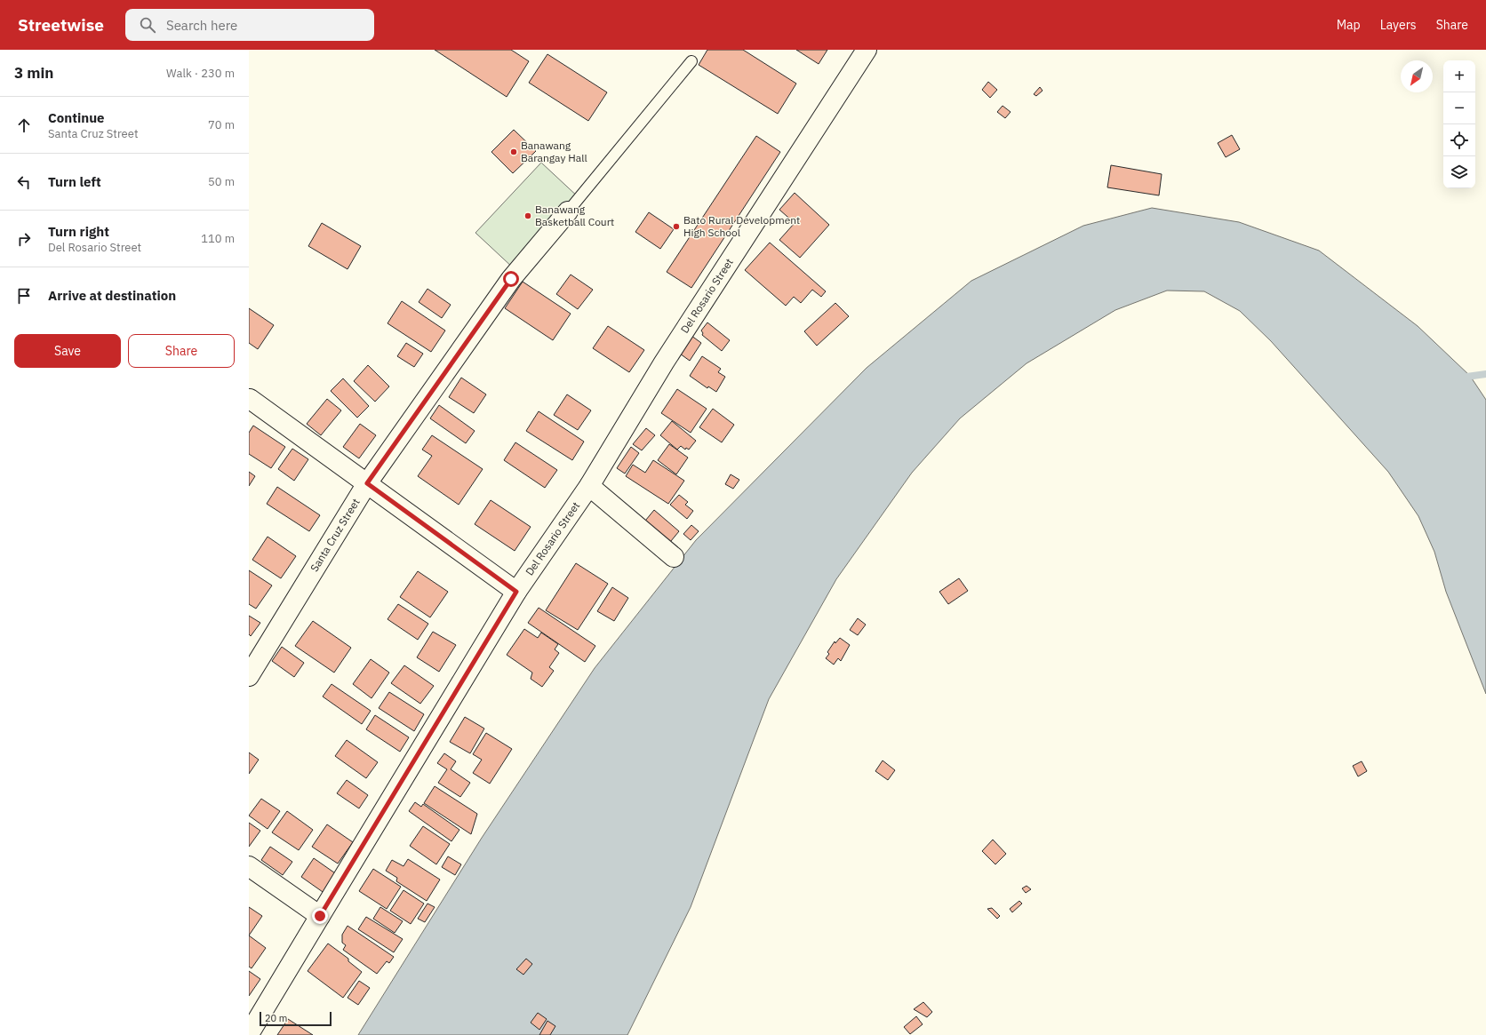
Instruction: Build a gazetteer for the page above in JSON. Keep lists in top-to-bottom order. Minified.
{"streets":{"street":["Del Rosario Street","Santa Cruz Street"]},"places":["Banawang Barangay Hall","Banawang Basketball Court","Bato Rural Development High School"],"scale_bar":"20 m","north":"bottom left","page":{"header":"Streetwise","search":"Search here","nav":["Map","Layers","Share"],"heading":["3 min","Walk · 230 m"],"map_buttons":["+","−"],"list":[["Continue","Santa Cruz Street","70 m"],["Turn left","50 m"],["Turn right","Del Rosario Street","110 m"],"Arrive at destination"],"buttons":["Save","Share"],"scale":"20 m"}}
